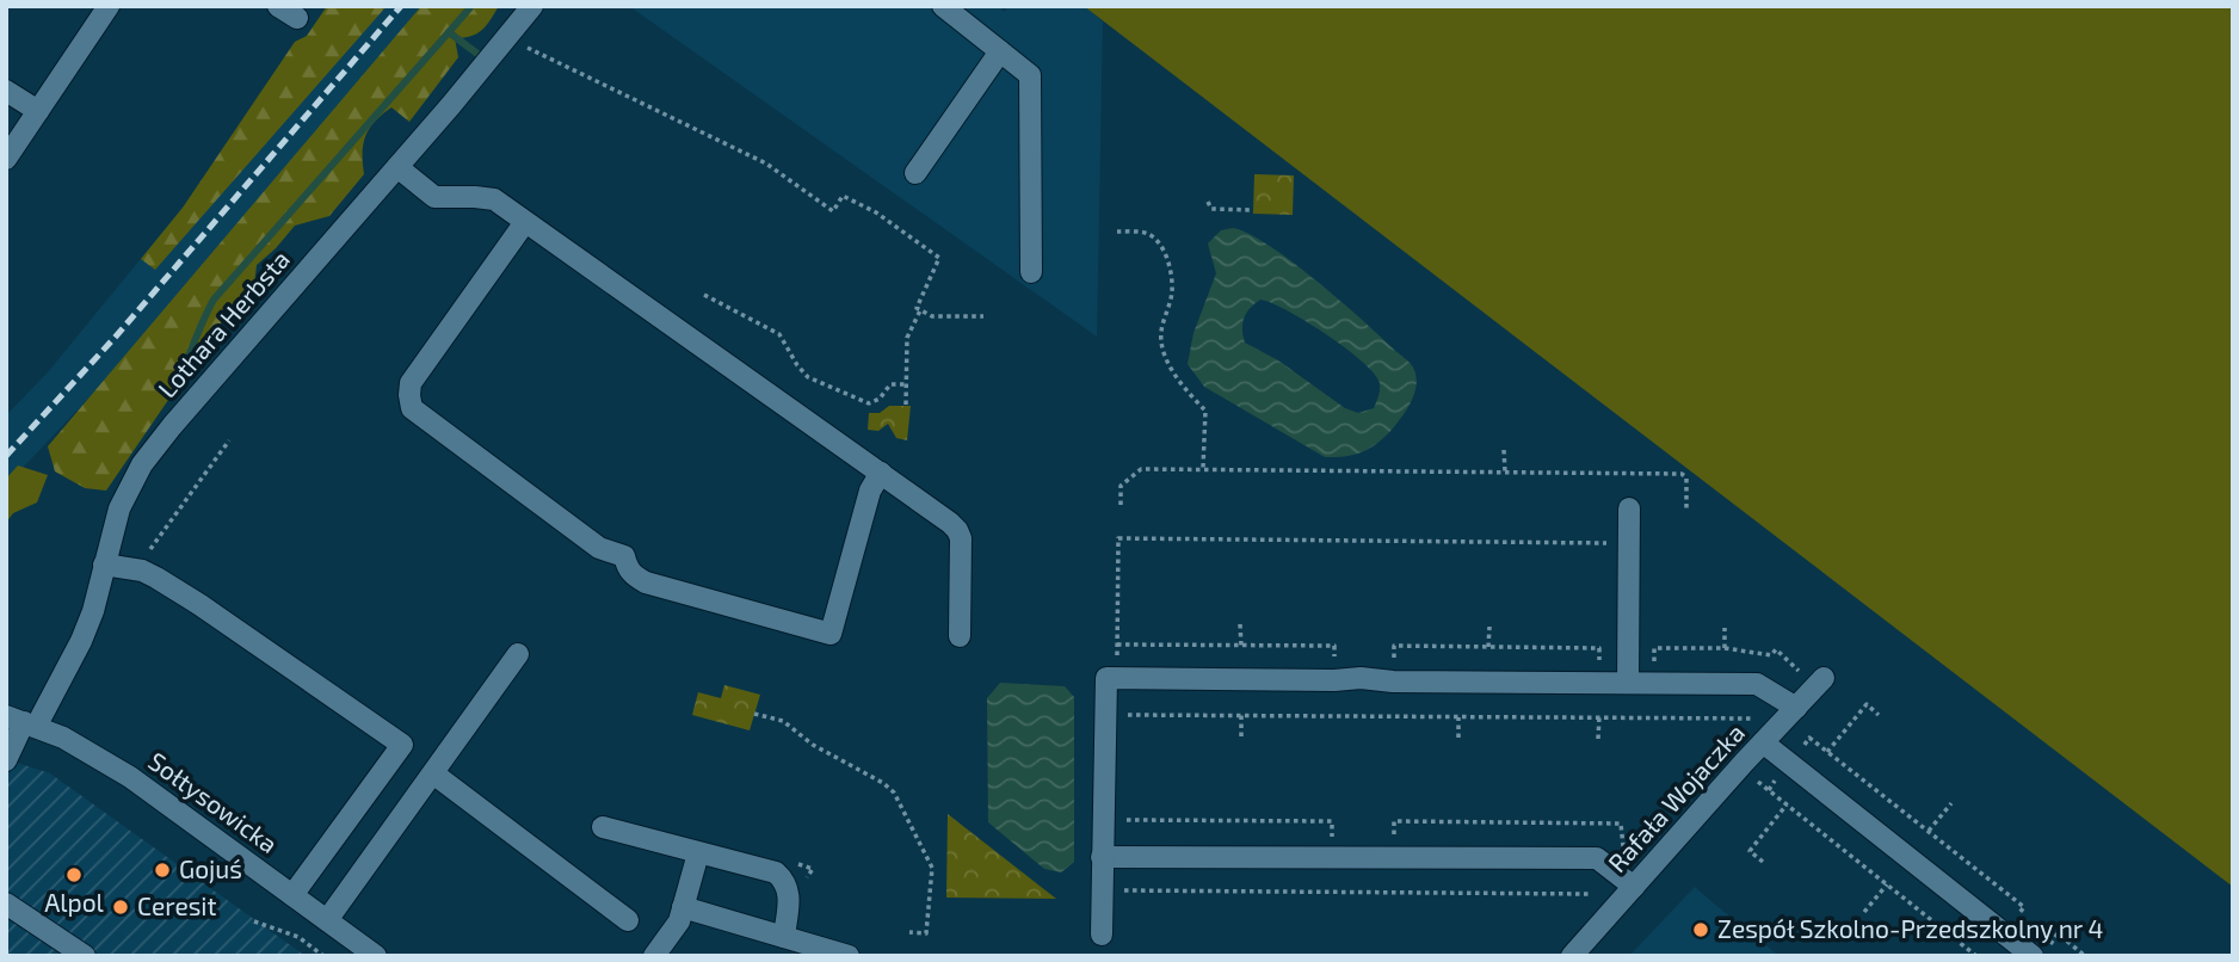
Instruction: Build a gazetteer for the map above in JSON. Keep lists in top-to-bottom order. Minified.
{"streets":{"street":["Lothara Herbsta","Rafała Wojaczka","Sołtysowicka"]},"crossings":[["Lothara Herbsta","Sołtysowicka"]],"places":["Gojuś","Alpol","Ceresit","Zespół Szkolno-Przedszkolny nr 4"]}
